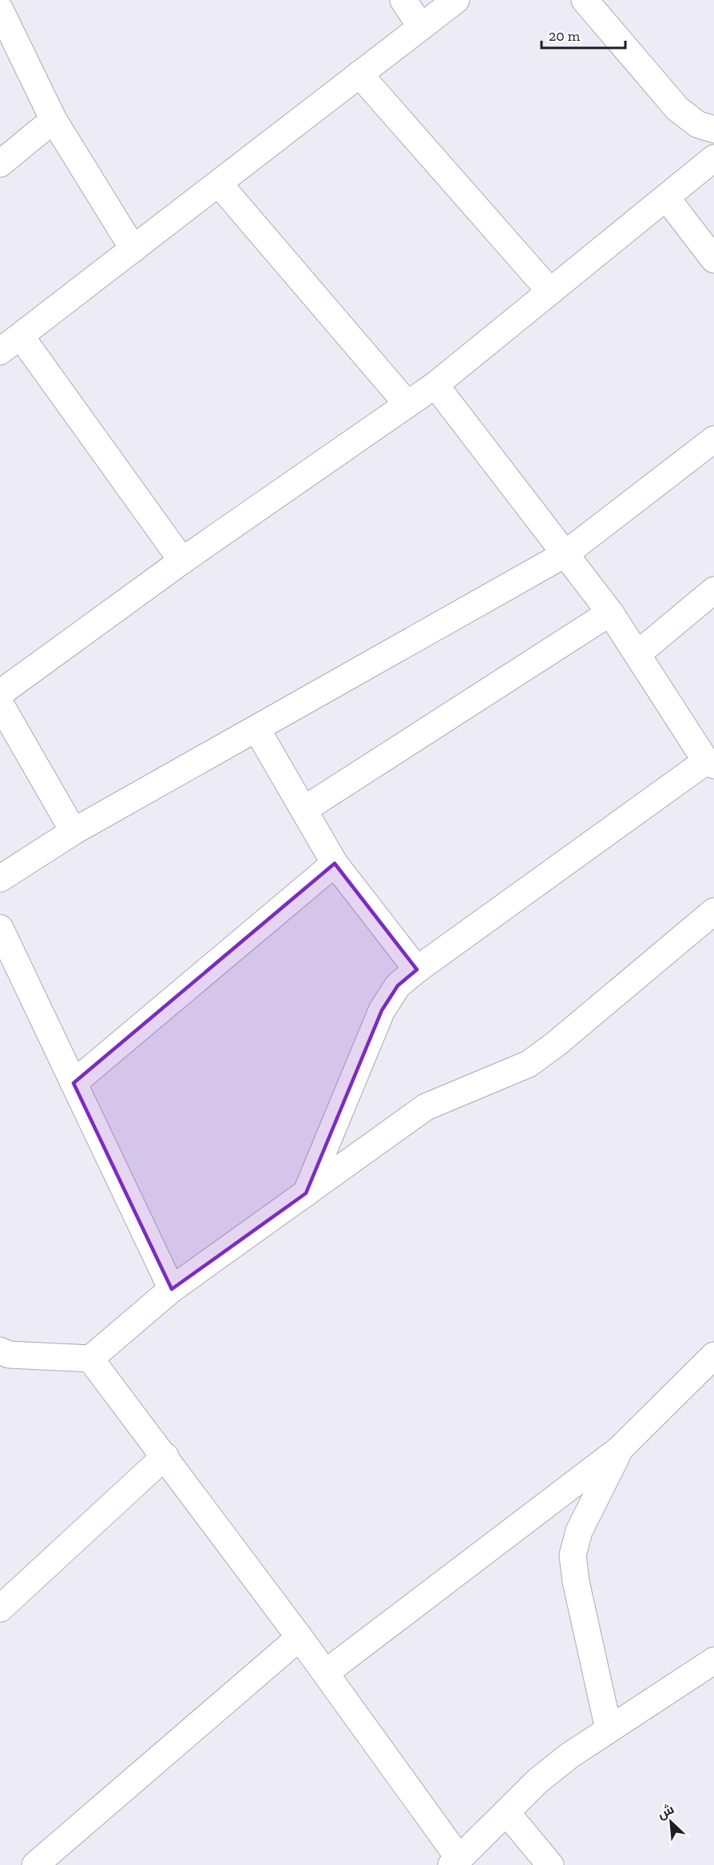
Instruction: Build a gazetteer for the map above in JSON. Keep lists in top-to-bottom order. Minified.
{"scale_bar":"20 m","north":"top left"}
